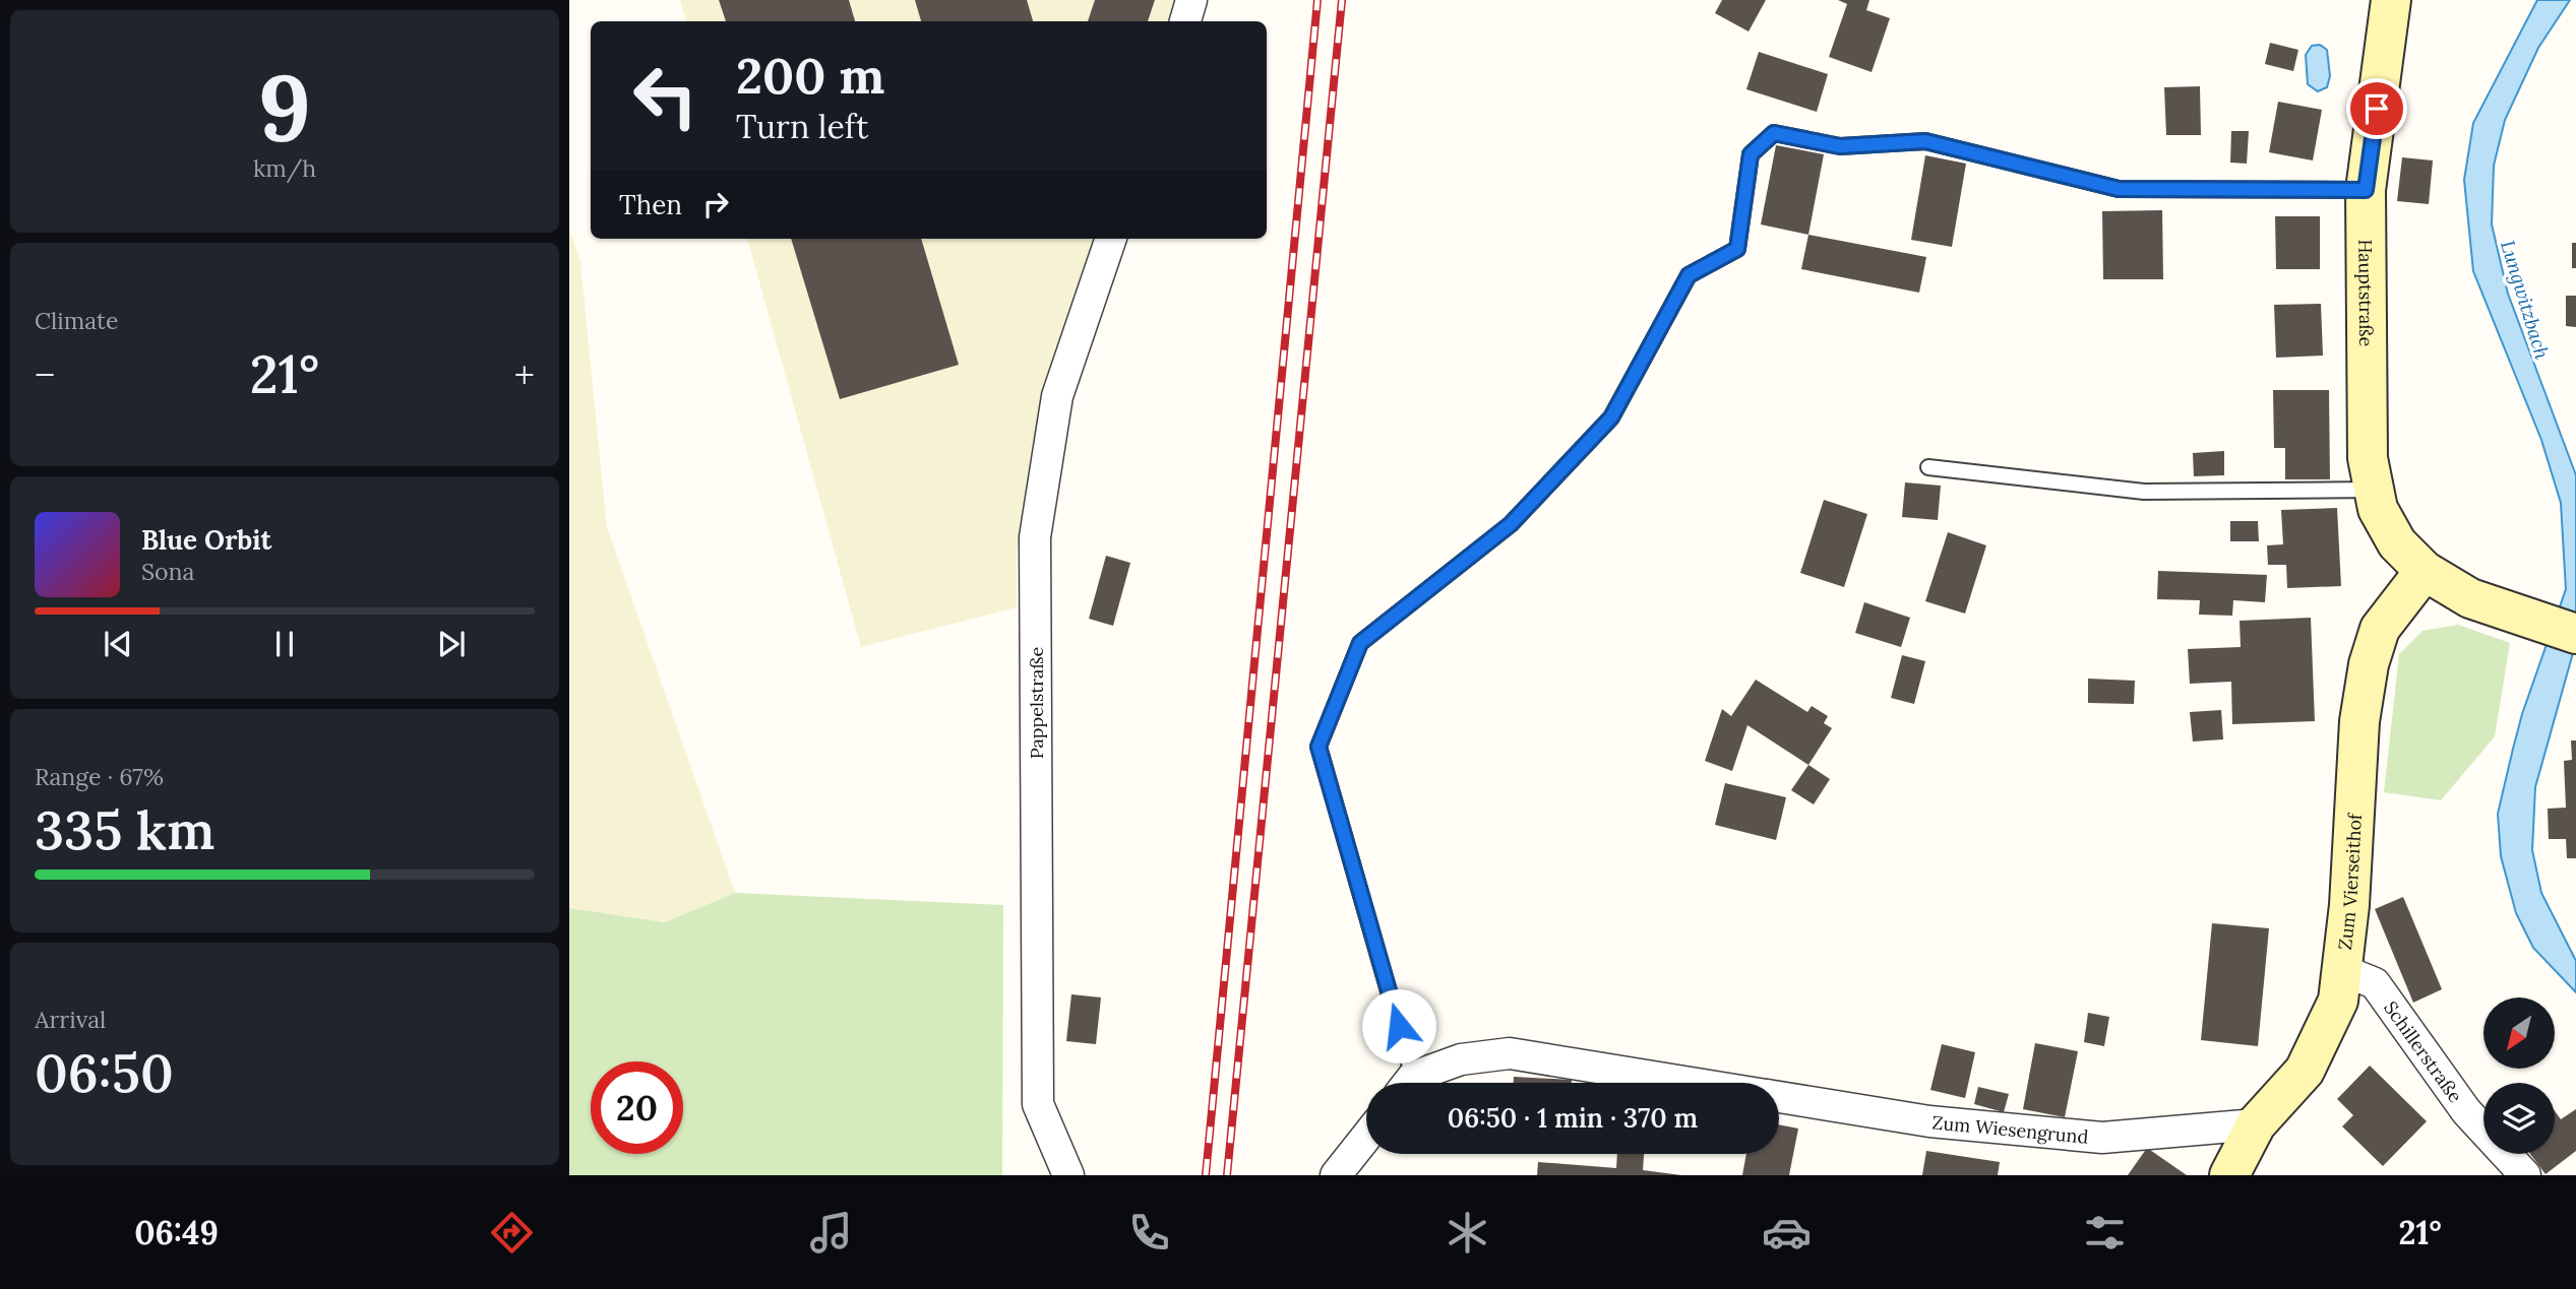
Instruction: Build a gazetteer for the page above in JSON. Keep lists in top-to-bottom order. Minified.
{"streets":{"street":["Hauptstraße","Pappelstraße","Zum Vierseithof","Schillerstraße","Zum Wiesengrund"]},"crossings":[["Hauptstraße","Zum Vierseithof"],["Zum Vierseithof","Schillerstraße"],["Zum Vierseithof","Zum Wiesengrund"]],"water":["Lungwitzbach"],"north":"bottom left","page":{"tile":[["9","km/h"],"Climate",["Range · 67%","335 km"],["Arrival","06:50"]],"turn":["200 m","Turn left"],"then":"Then","heat":["−","21°","+"],"song":["Blue Orbit","Sona"],"limit":"20","trip":"06:50 · 1 min · 370 m","tabs":["06:49","21°"]}}
